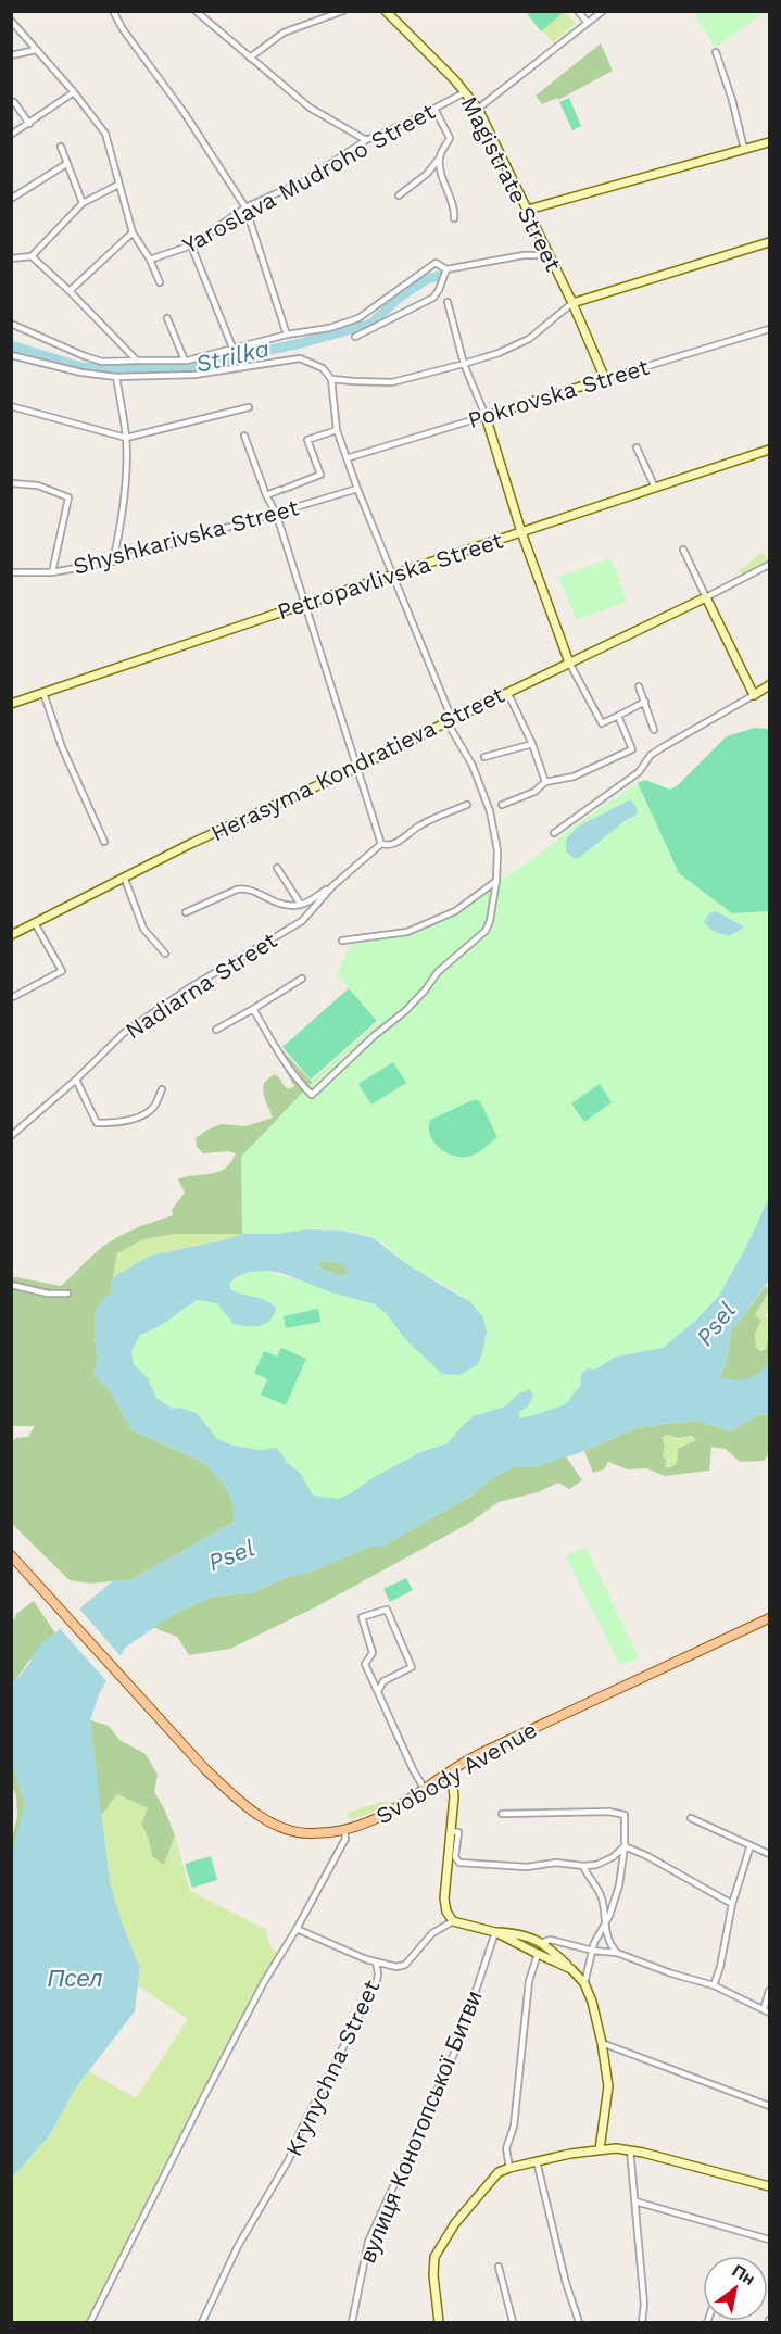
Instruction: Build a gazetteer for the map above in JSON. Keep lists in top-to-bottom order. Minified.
{"streets":{"main road":["Svobody Avenue"],"street":["Yaroslava Mudroho Street","Magistrate Street","Pokrovska Street","Shyshkarivska Street","Petropavlivska Street","Herasyma Kondratieva Street","Nadiarna Street","Krynychna Street","вулиця Конотопської Битви"]},"crossings":[["Yaroslava Mudroho Street","Magistrate Street"],["Magistrate Street","Pokrovska Street"]],"water":["Strilka","Psel","Псел"],"north":"top right"}
